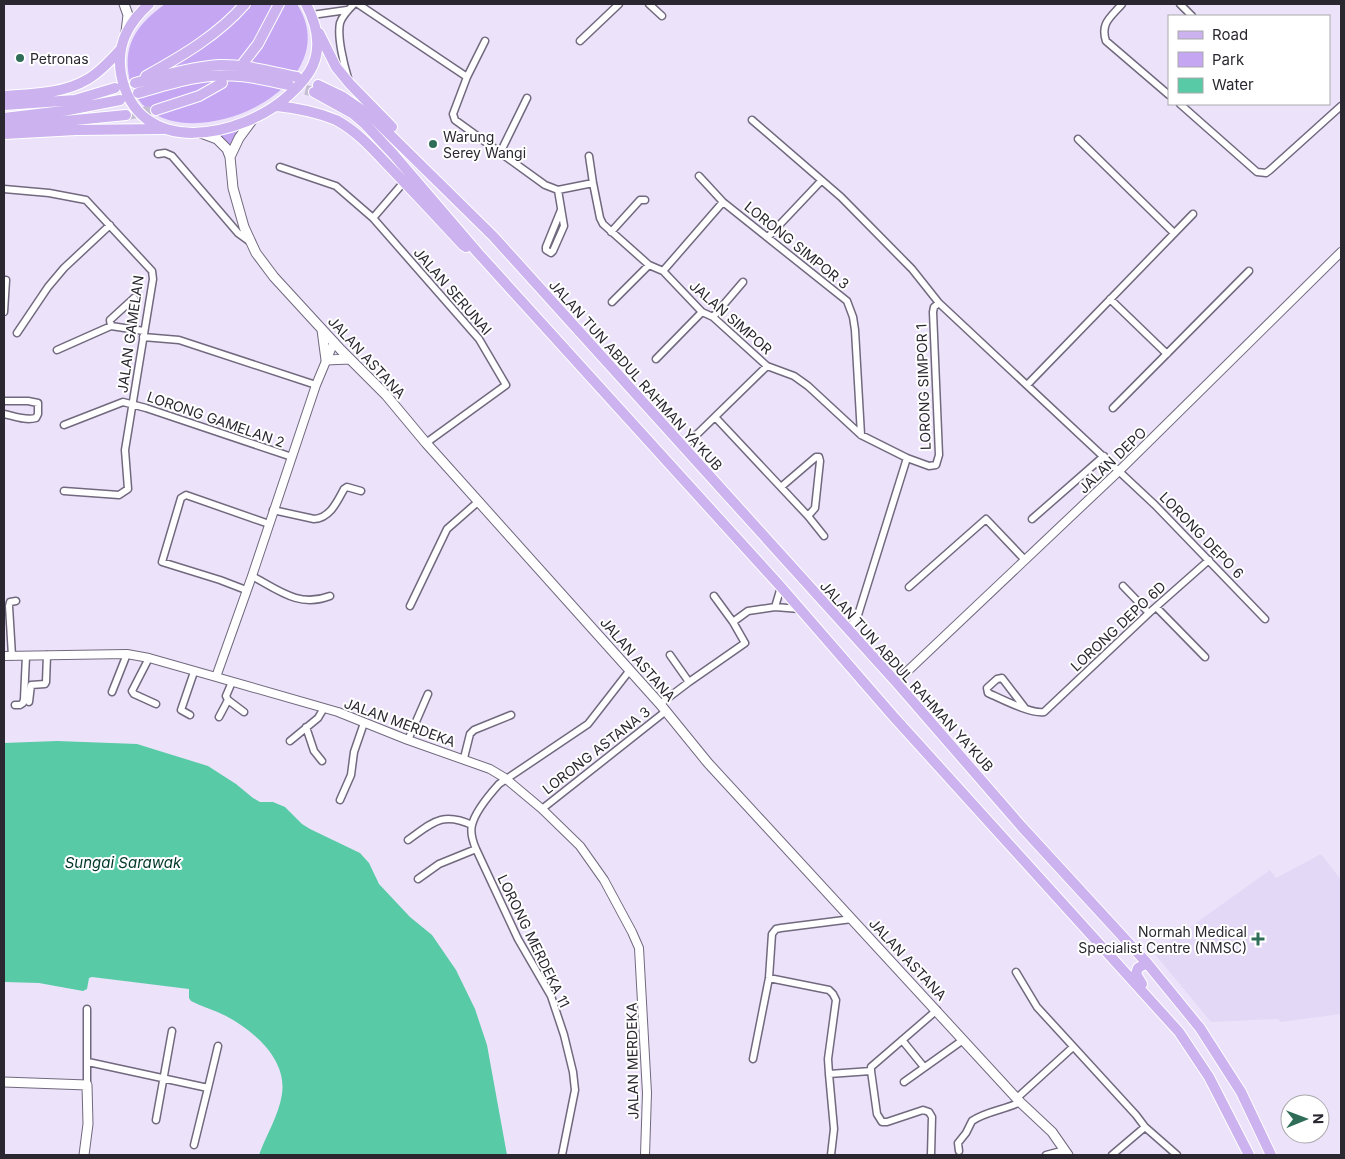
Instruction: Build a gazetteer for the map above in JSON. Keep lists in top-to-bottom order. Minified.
{"streets":{"main road":["JALAN ASTANA","JALAN TUN ABDUL RAHMAN YA'KUB"],"street":["LORONG SIMPOR 3","JALAN SERUNAI","JALAN SIMPOR","JALAN GAMELAN","LORONG SIMPOR 1","LORONG GAMELAN 2","JALAN DEPO","LORONG DEPO 6","LORONG DEPO 6D","JALAN MERDEKA","LORONG ASTANA 3","LORONG MERDEKA 11"]},"crossings":[["LORONG SIMPOR 3","JALAN SIMPOR"],["JALAN SERUNAI","JALAN ASTANA"],["JALAN SIMPOR","LORONG SIMPOR 1"],["JALAN GAMELAN","LORONG GAMELAN 2"],["JALAN ASTANA","LORONG ASTANA 3"],["JALAN TUN ABDUL RAHMAN YA'KUB","JALAN DEPO"],["JALAN DEPO","LORONG DEPO 6"],["LORONG DEPO 6","LORONG DEPO 6D"],["JALAN MERDEKA","LORONG ASTANA 3"]],"water":["Sungai Sarawak"],"places":{"other":["Petronas","Warung Serey Wangi"],"health":["Normah Medical Specialist Centre (NMSC)"]},"legend":["Road","Park","Water"],"north":"right"}
